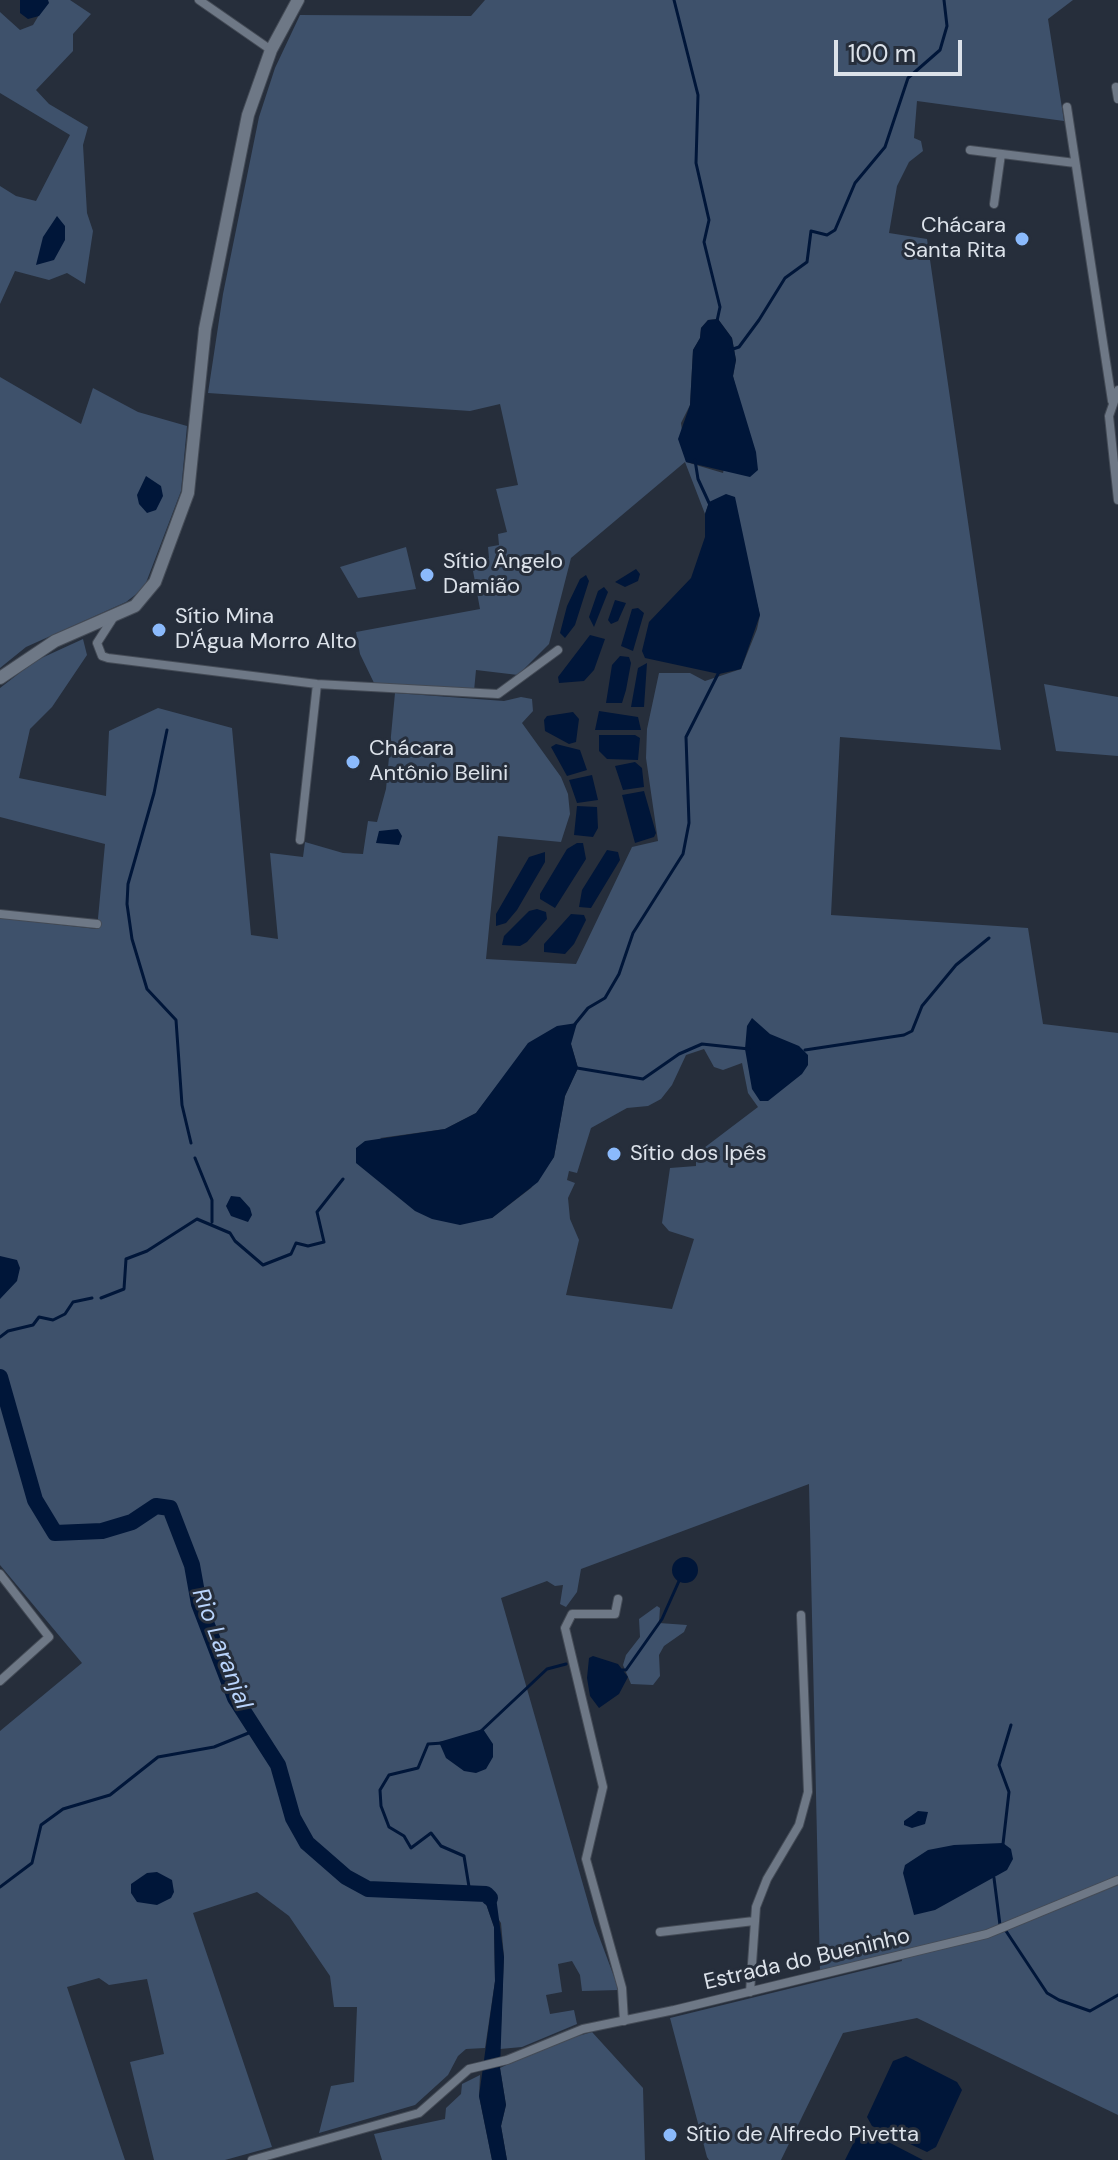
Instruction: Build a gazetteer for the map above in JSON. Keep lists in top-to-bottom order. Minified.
{"streets":{"street":["Estrada do Bueninho"]},"water":["Rio Laranjal"],"places":["Chácara Santa Rita","Sítio Ângelo Damião","Sítio Mina D'Água Morro Alto","Chácara Antônio Belini","Sítio dos Ipês","Sítio de Alfredo Pivetta"],"scale_bar":"100 m"}
